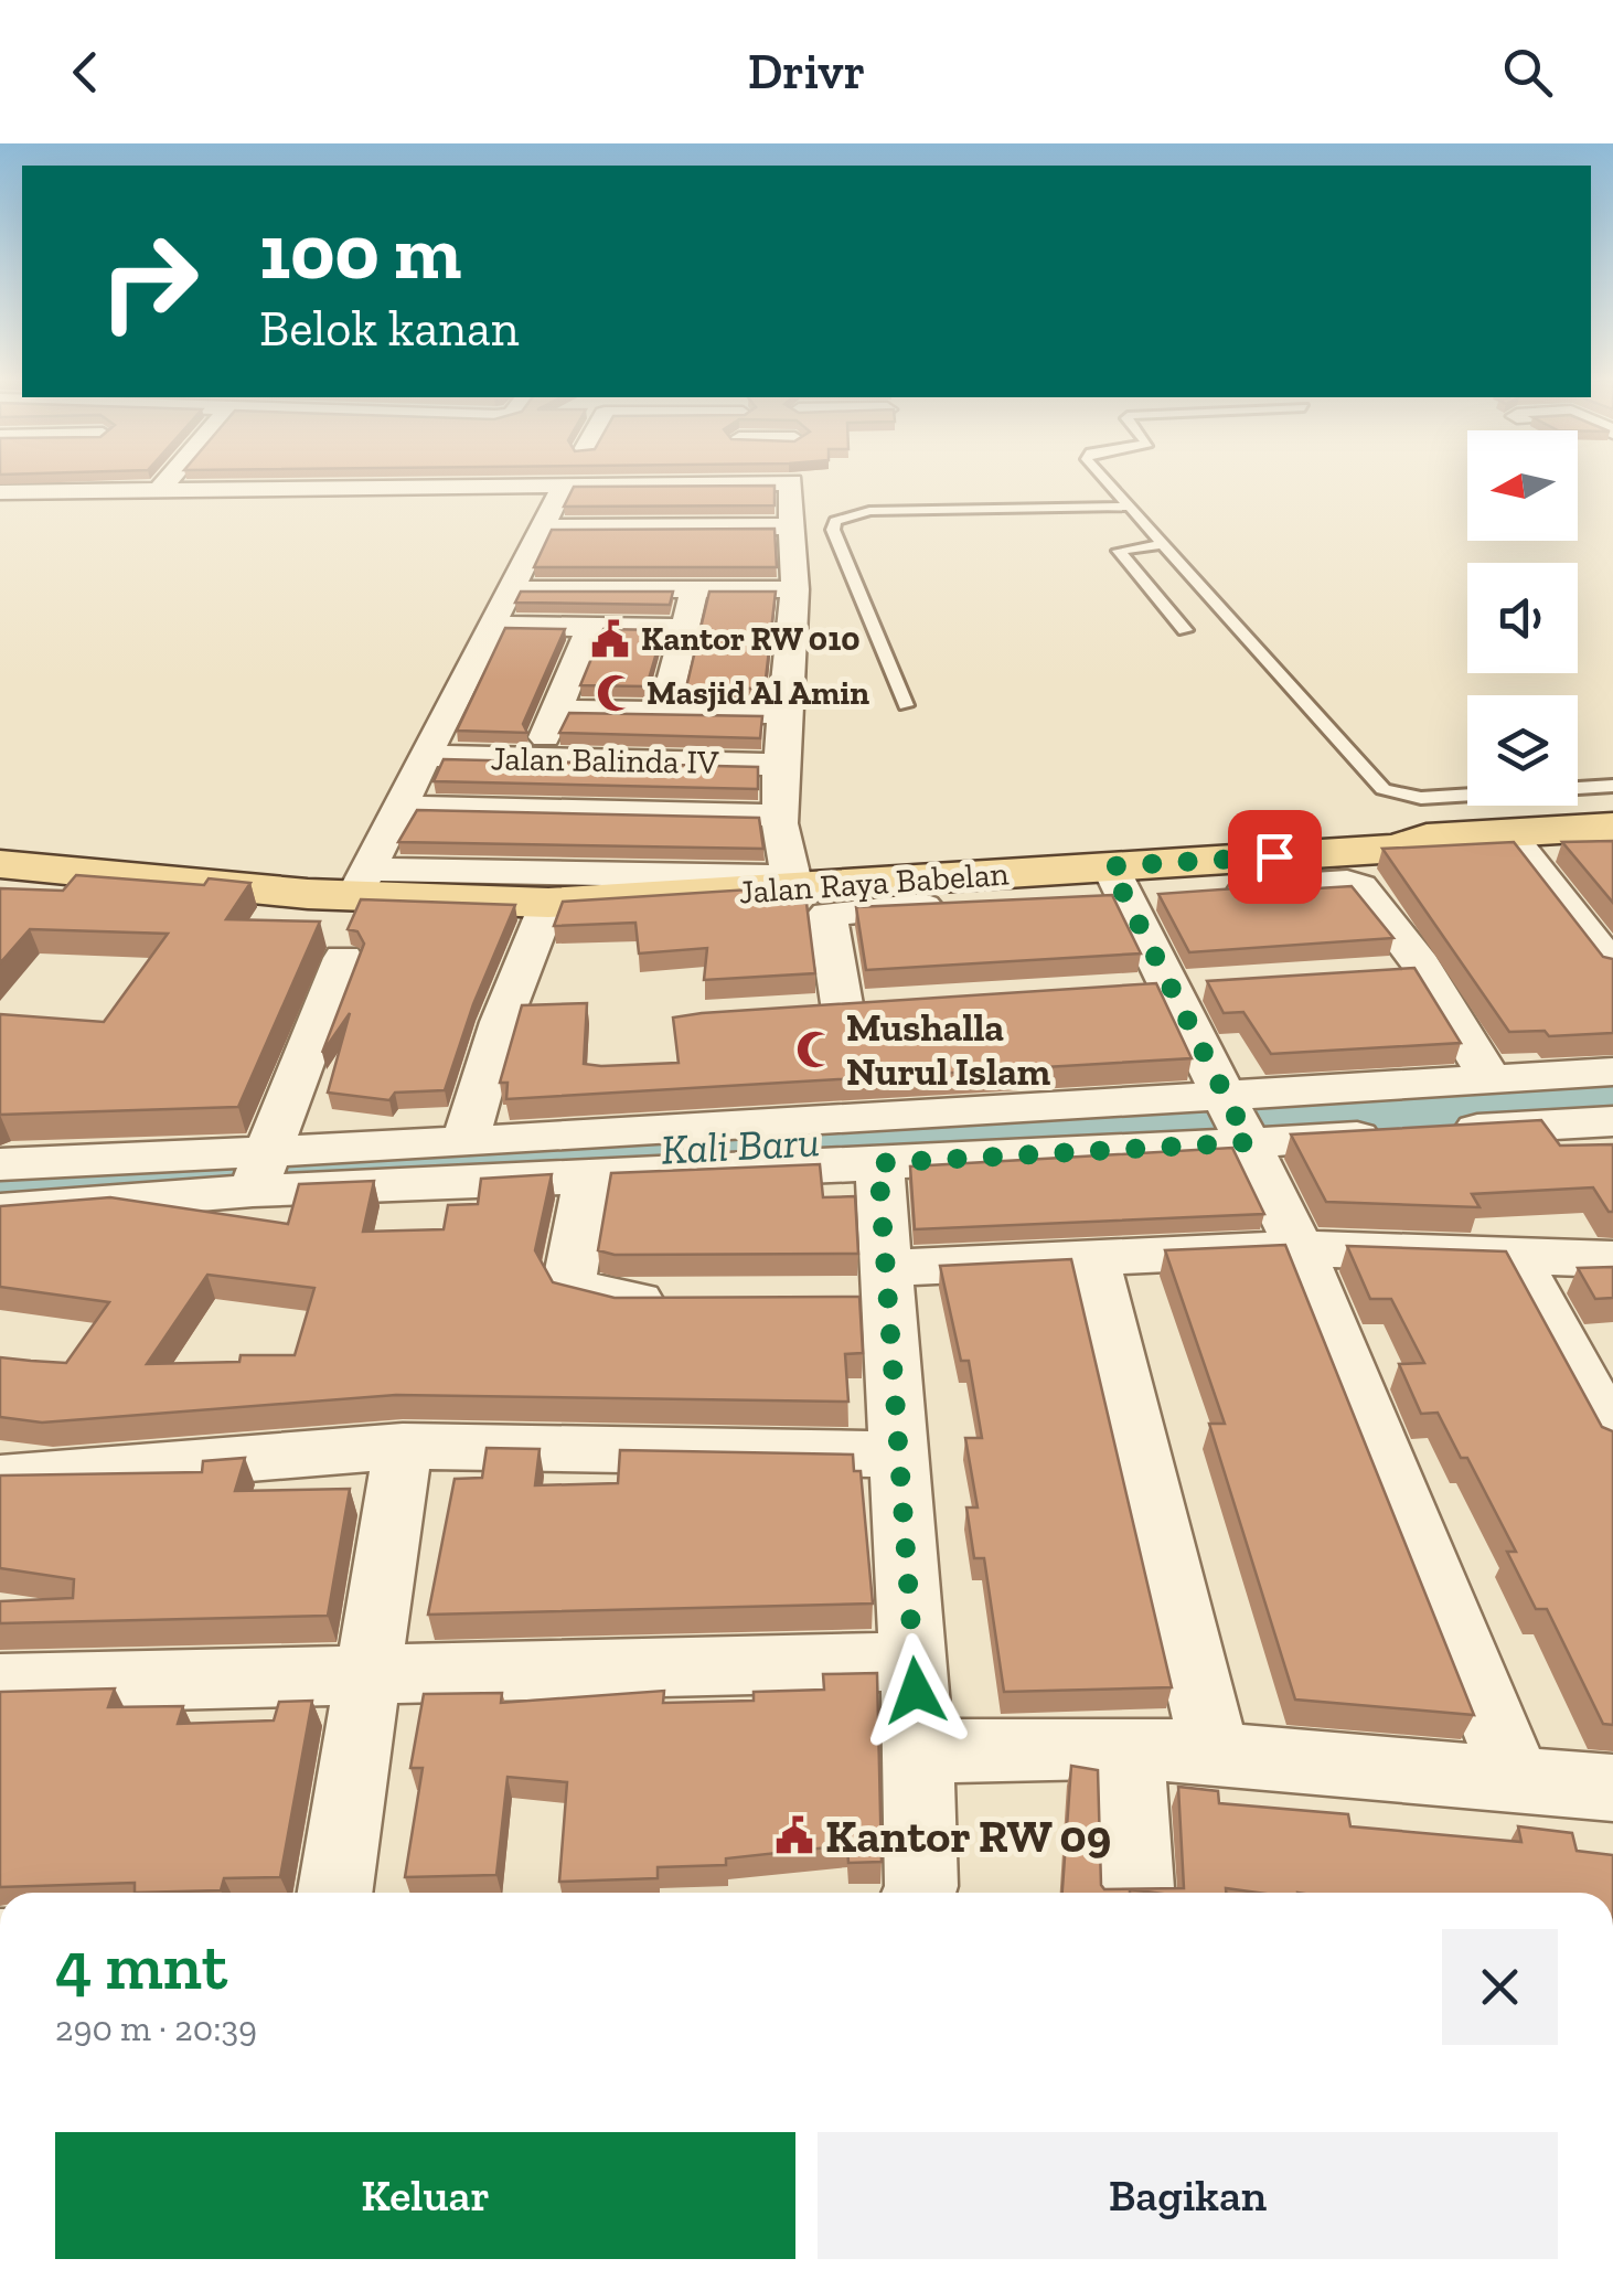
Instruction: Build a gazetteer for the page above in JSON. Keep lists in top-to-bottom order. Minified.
{"streets":{"main road":["Jalan Raya Babelan"],"street":["Jalan Balinda IV"]},"water":["Kali Baru"],"places":{"public building":["Kantor RW 010","Kantor RW 09"],"mosque":["Masjid Al Amin","Mushalla Nurul Islam"]},"north":"left","page":{"header":"Drivr","turn":["100 m","Belok kanan"],"heading":["4 mnt","290 m · 20:39"],"buttons":["Keluar","Bagikan"]}}
